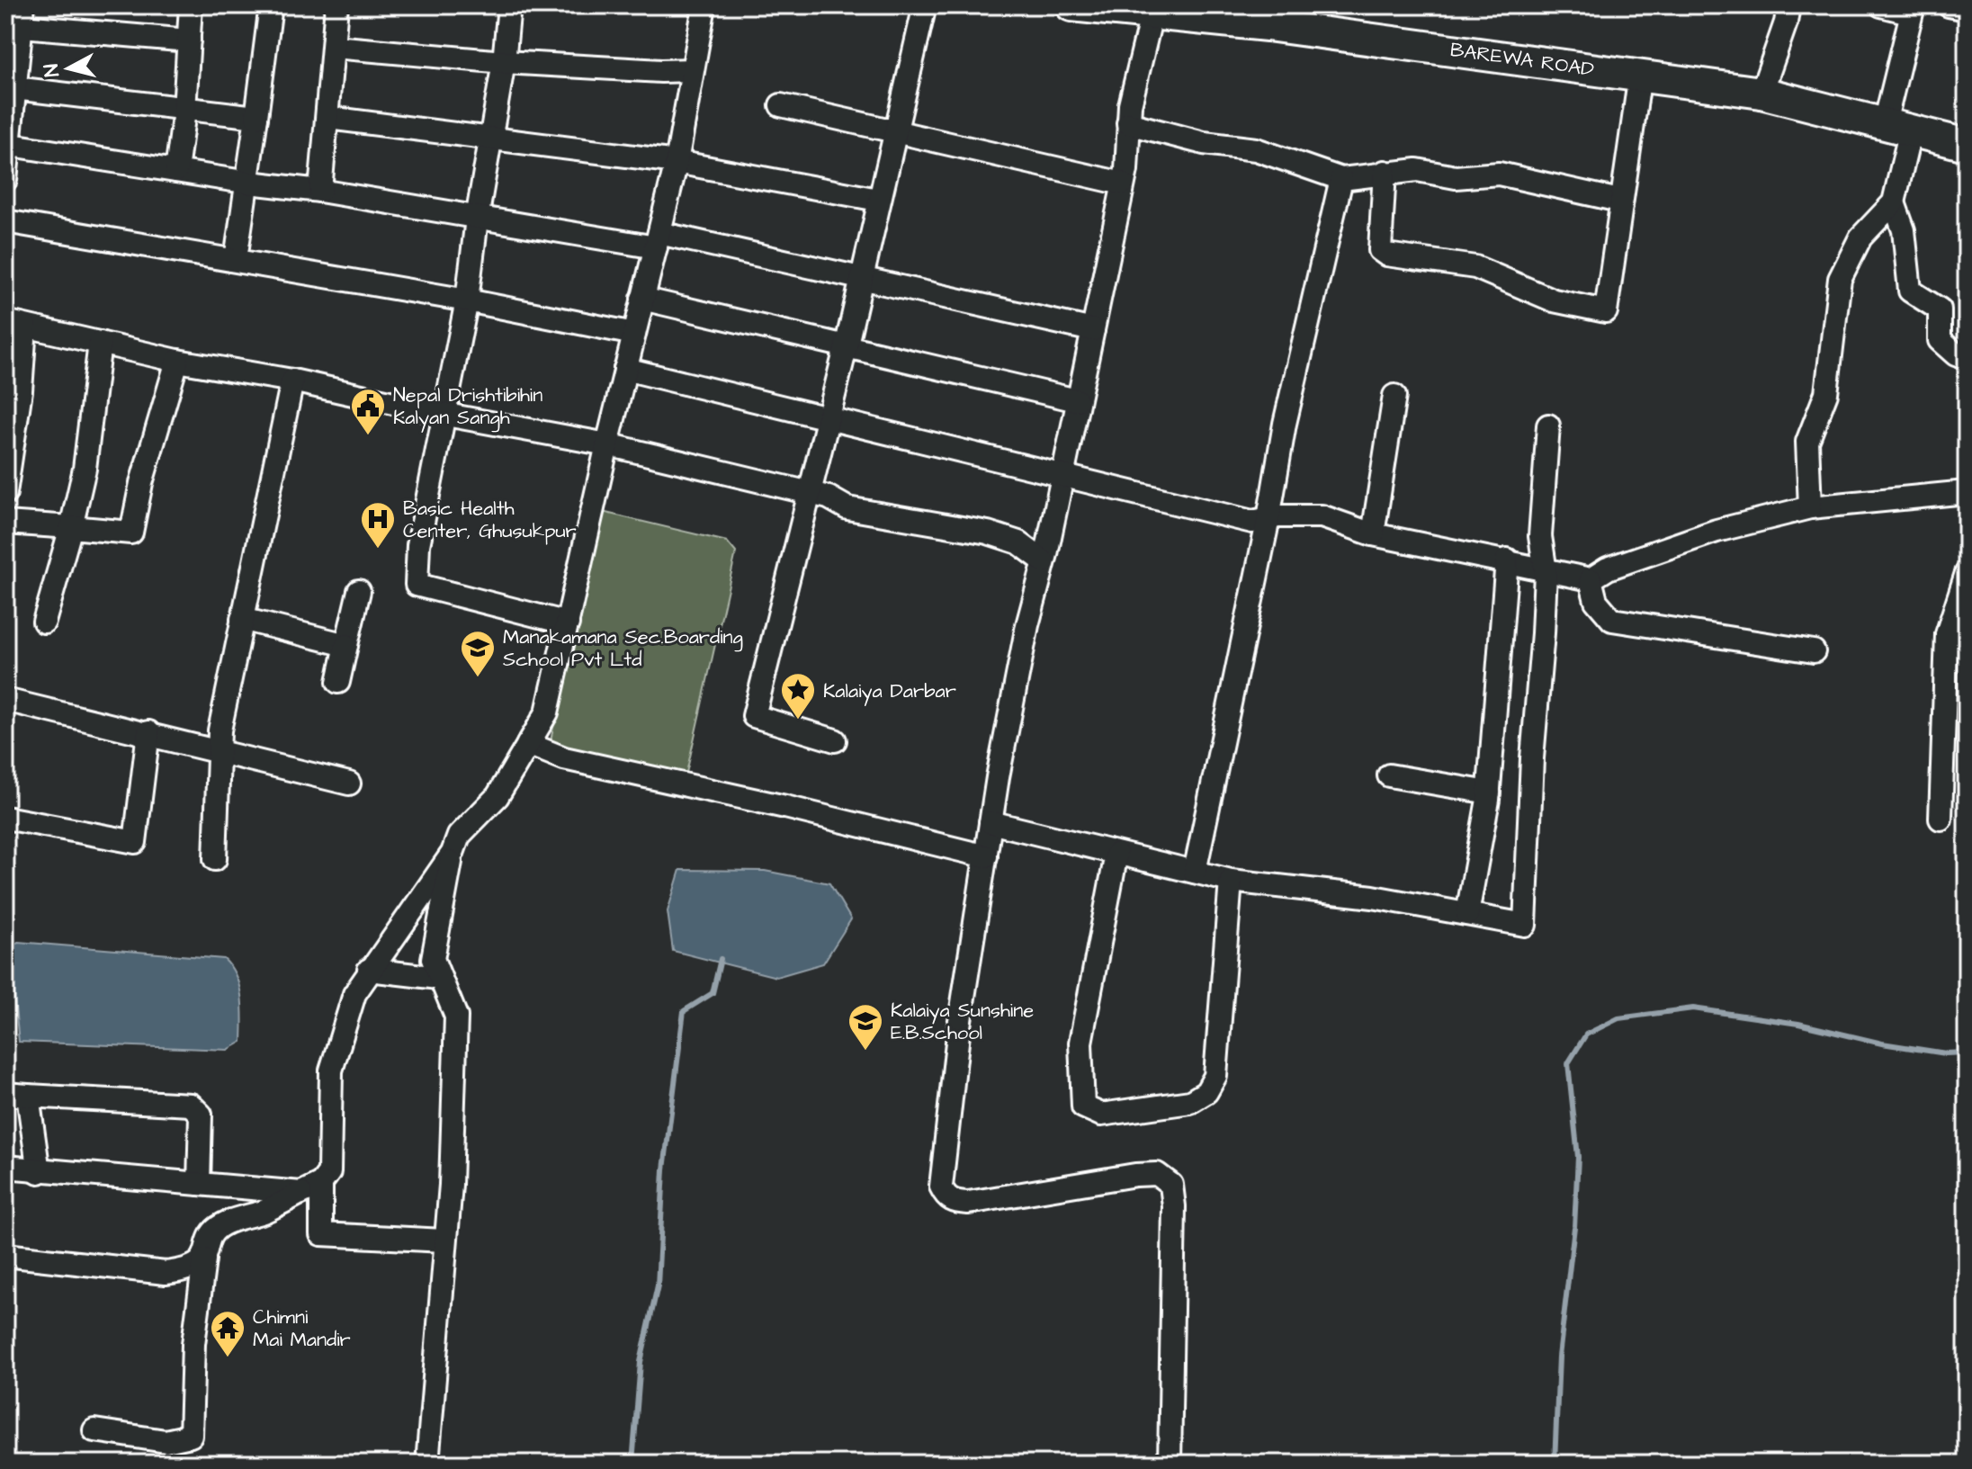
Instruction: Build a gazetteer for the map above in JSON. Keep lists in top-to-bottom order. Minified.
{"streets":{"main road":["BAREWA ROAD"]},"places":{"public building":["Nepal Drishtibihin Kalyan Sangh"],"hospital":["Basic Health Center, Ghusukpur"],"school or university":["Manakamana Sec.Boarding School Pvt Ltd","Kalaiya Sunshine E.B.School"],"place":["Kalaiya Darbar"],"temple":["Chimni Mai Mandir"]},"north":"left"}
